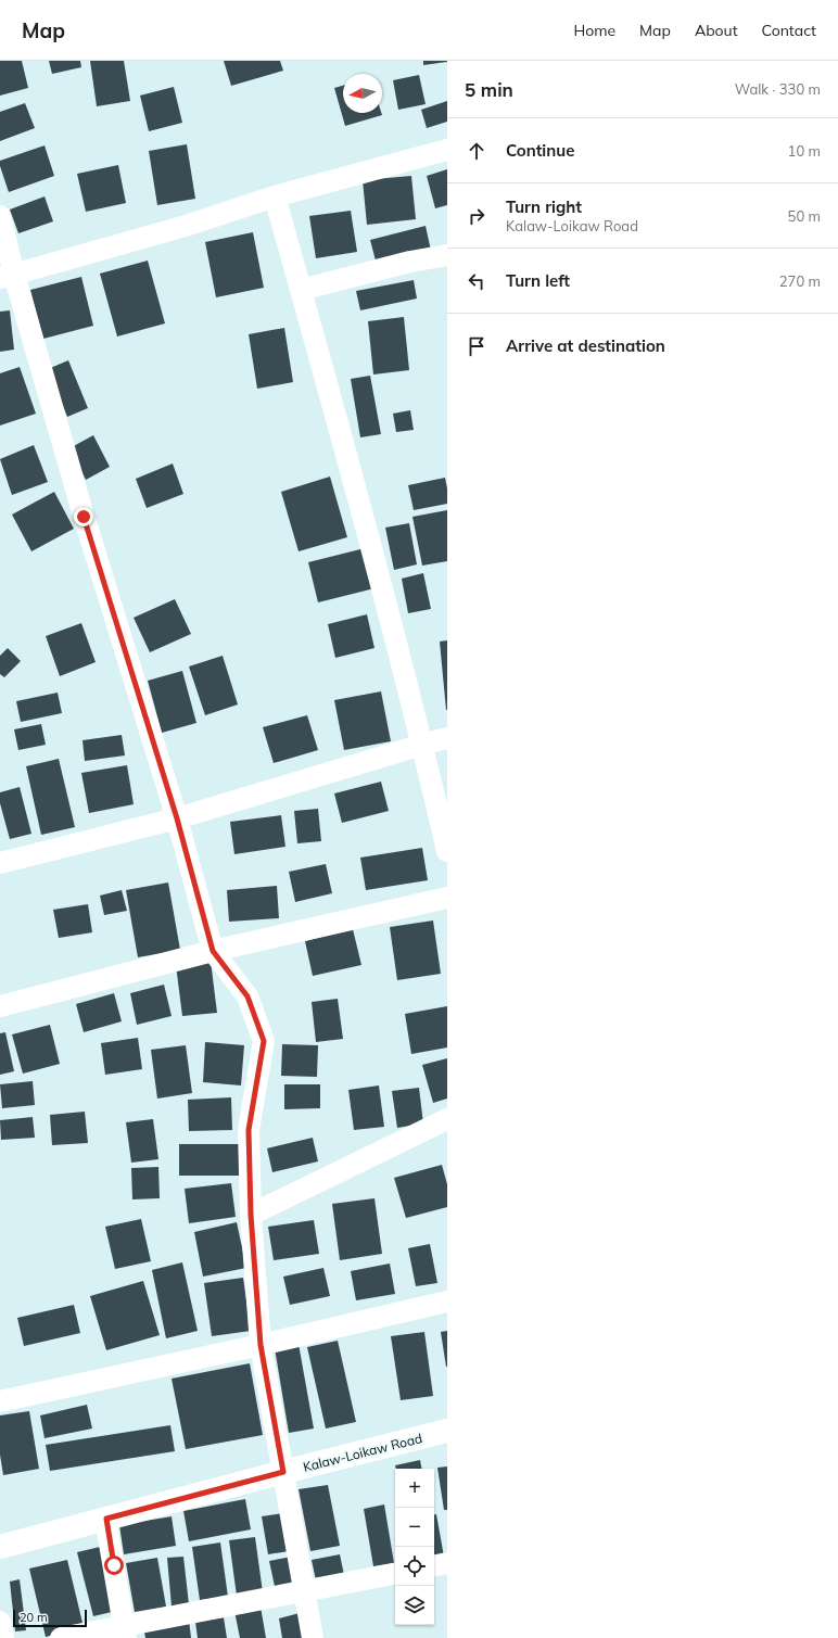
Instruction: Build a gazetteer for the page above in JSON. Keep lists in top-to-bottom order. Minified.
{"streets":{"main road":["Kalaw-Loikaw Road"]},"scale_bar":"20 m","north":"left","page":{"header":"Map","nav":["Home","Map","About","Contact"],"heading":["5 min","Walk · 330 m"],"list":[["Continue","10 m"],["Turn right","Kalaw-Loikaw Road","50 m"],["Turn left","270 m"],"Arrive at destination"],"map_buttons":["+","−"],"scale":"20 m"}}
